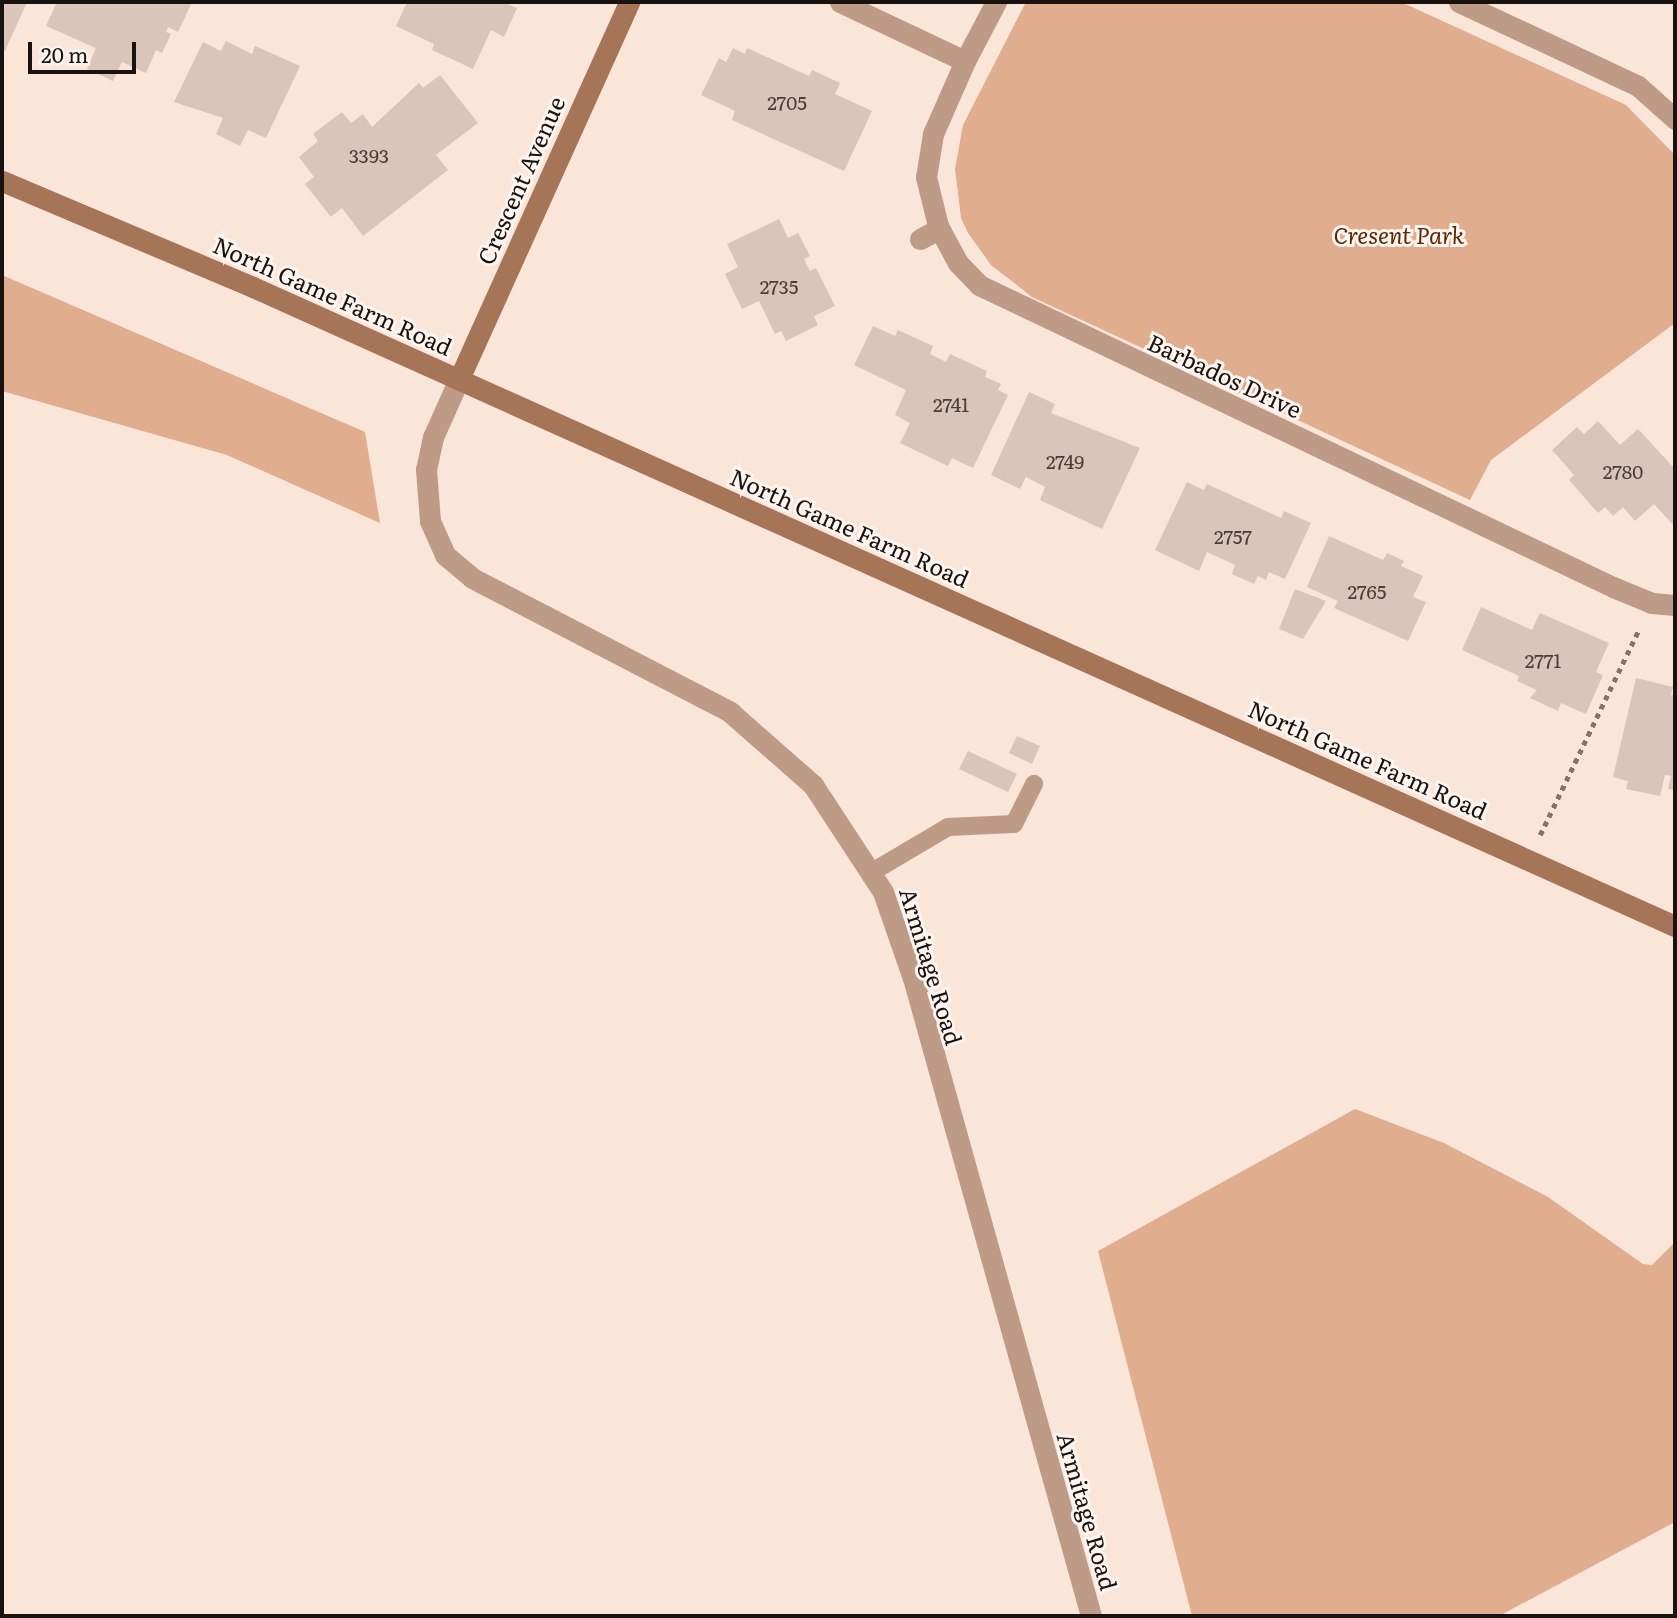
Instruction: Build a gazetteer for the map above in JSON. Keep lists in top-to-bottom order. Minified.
{"streets":{"main road":["Crescent Avenue","North Game Farm Road"],"street":["Barbados Drive","Armitage Road"]},"crossings":[["Crescent Avenue","North Game Farm Road"],["Crescent Avenue","Armitage Road"],["North Game Farm Road","Armitage Road"]],"parks":["Cresent Park"],"house_numbers":["2705","3393","2735","2741","2749","2780","2757","2765","2771"],"scale_bar":"20 m"}
